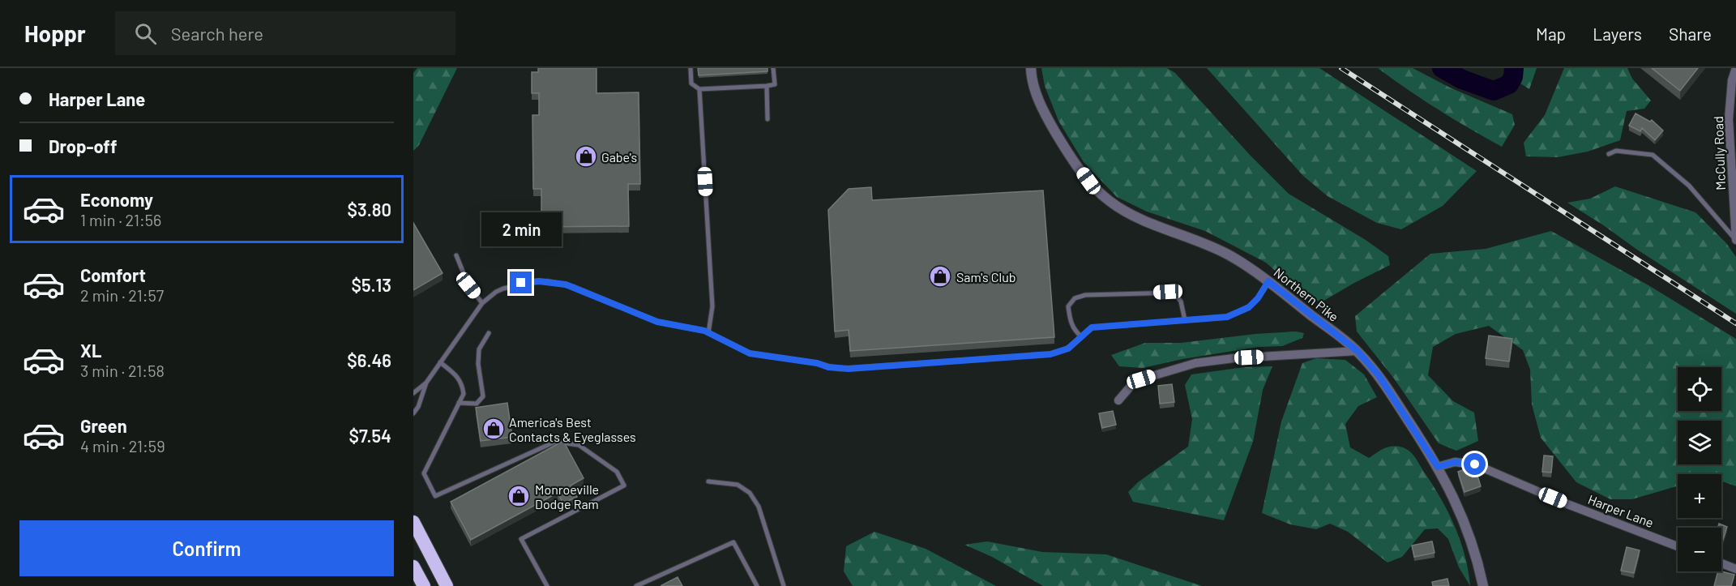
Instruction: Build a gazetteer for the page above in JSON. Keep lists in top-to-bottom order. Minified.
{"streets":{"street":["McCully Road","Northern Pike","Harper Lane"]},"crossings":[["Northern Pike","Harper Lane"]],"places":{"shop":["Gabe's","Sam's Club","America's Best Contacts & Eyeglasses","Monroeville Dodge Ram"]},"page":{"header":"Hoppr","search":"Search here","nav":["Map","Layers","Share"],"banner":["Harper Lane","Drop-off"],"list":[{"name":"Economy","note":"1 min · 21:56","value":"$3.80"},{"name":"Comfort","note":"2 min · 21:57","value":"$5.13"},{"name":"XL","note":"3 min · 21:58","value":"$6.46"},{"name":"Green","note":"4 min · 21:59","value":"$7.54"}],"bubble":"2 min","map_buttons":["+","−"],"buttons":"Confirm"}}
